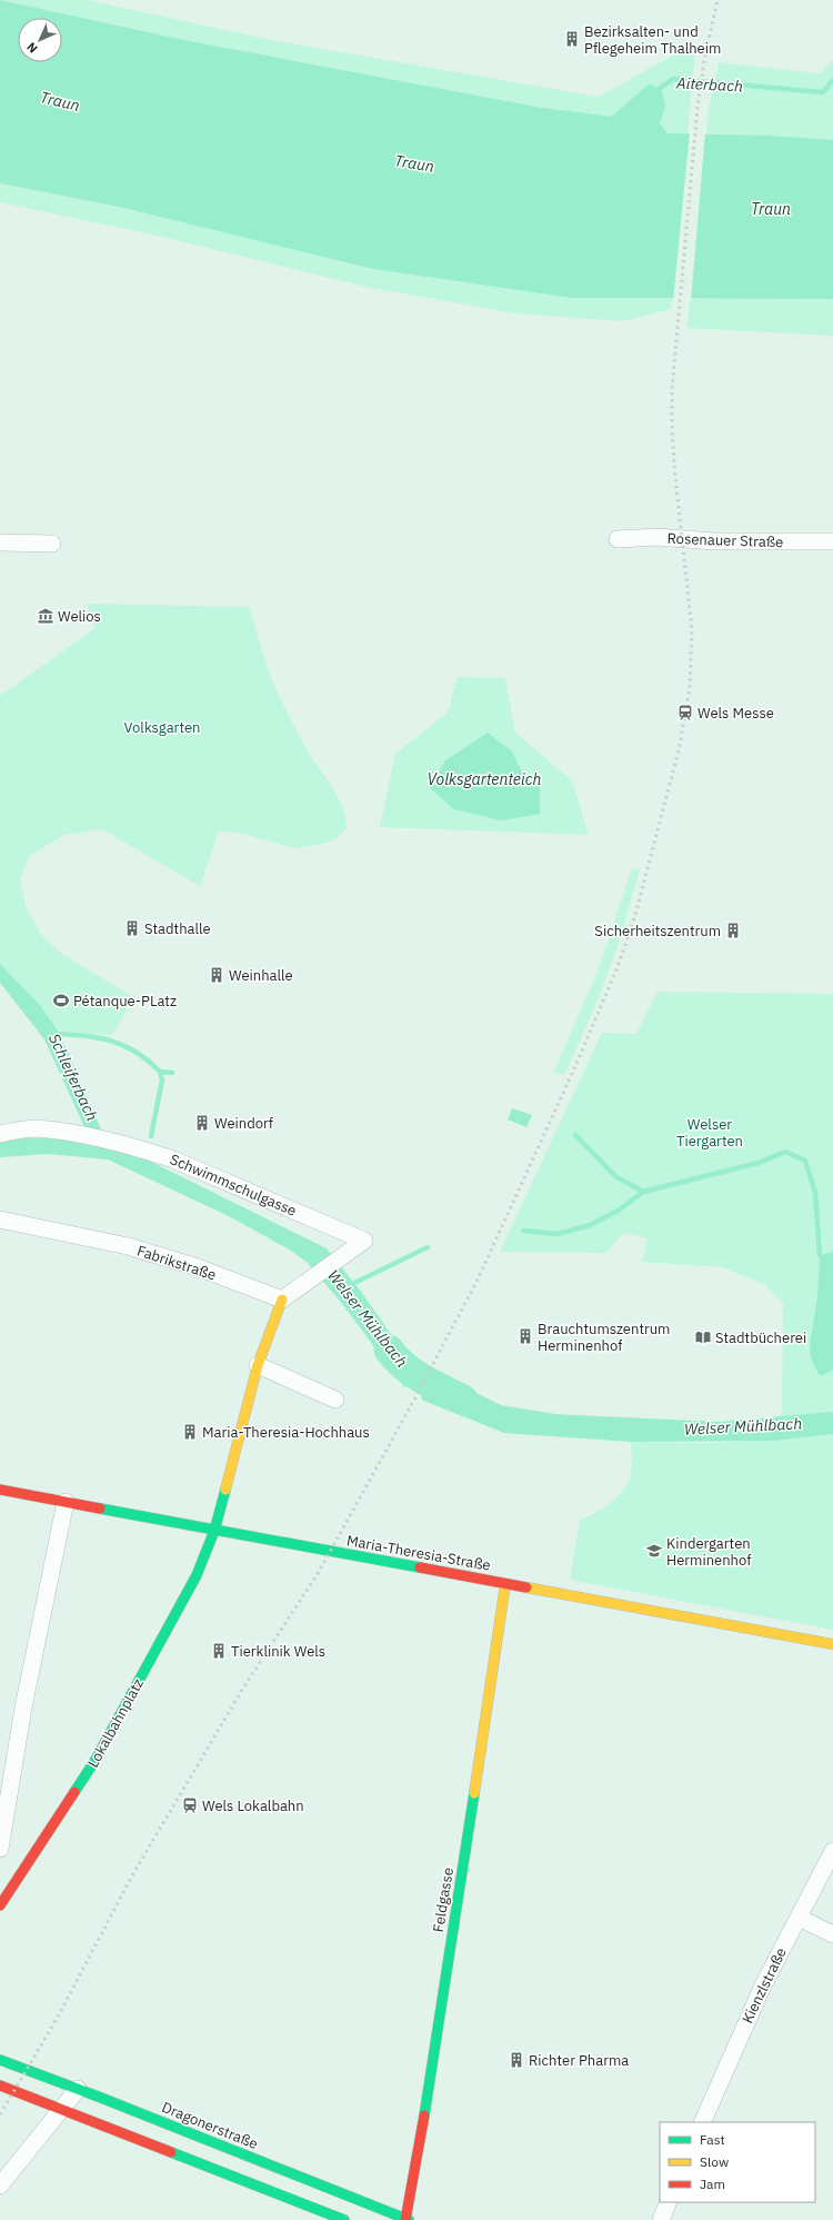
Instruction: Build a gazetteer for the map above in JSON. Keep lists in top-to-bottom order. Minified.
{"streets":{"main road":["Maria-Theresia-Straße","Lokalbahnplatz","Feldgasse","Dragonerstraße"],"street":["Rosenauer Straße","Schwimmschulgasse","Fabrikstraße","Kienzlstraße"]},"crossings":[["Schwimmschulgasse","Fabrikstraße"],["Maria-Theresia-Straße","Lokalbahnplatz"],["Maria-Theresia-Straße","Feldgasse"],["Feldgasse","Dragonerstraße"]],"water":["Aiterbach","Traun","Volksgartenteich","Schleiferbach","Welser Mühlbach"],"parks":["Volksgarten","Welser Tiergarten"],"places":{"building":["Bezirksalten- und Pflegeheim Thalheim","Stadthalle","Sicherheitszentrum","Weinhalle","Weindorf","Brauchtumszentrum Herminenhof","Maria-Theresia-Hochhaus","Tierklinik Wels","Richter Pharma"],"museum":["Welios"],"station":["Wels Messe","Wels Lokalbahn"],"sports":["Pétanque-PLatz"],"library":["Stadtbücherei"],"school or university":["Kindergarten Herminenhof"]},"legend":["Fast","Slow","Jam"],"north":"bottom left"}
